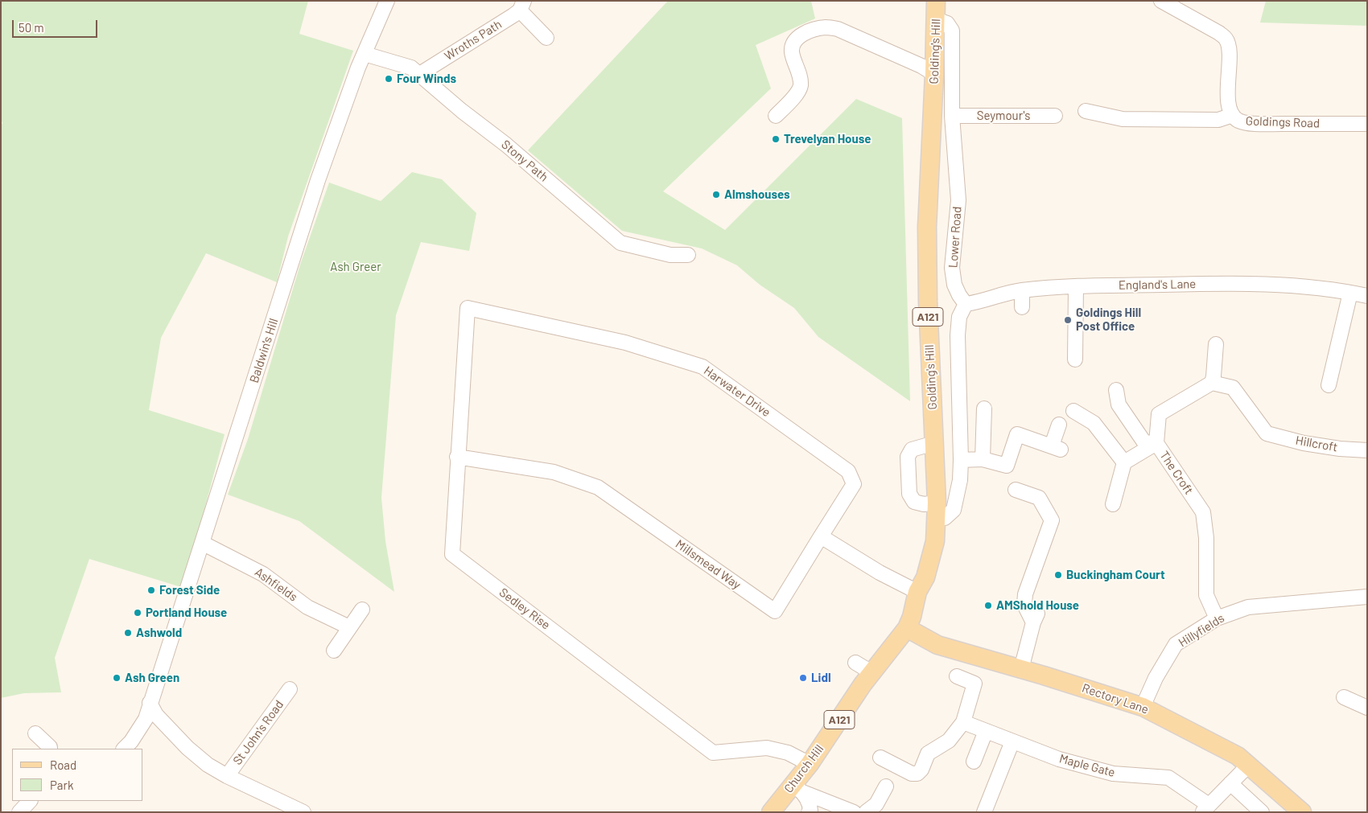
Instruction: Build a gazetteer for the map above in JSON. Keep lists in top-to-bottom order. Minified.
{"streets":{"main road":["Golding's Hill","A121","Rectory Lane","Church Hill"],"street":["Wroths Path","Seymour's","Goldings Road","Stony Path","Lower Road","England's Lane","Baldwin's Hill","Harwater Drive","Hillcroft","The Croft","Millsmead Way","Ashfields","Sedley Rise","Hillyfields","St John's Road","Maple Gate"]},"crossings":[["Wroths Path","Stony Path"],["Golding's Hill","Lower Road"],["Golding's Hill","Rectory Lane"],["Golding's Hill","Church Hill"],["Seymour's","Lower Road"],["Stony Path","Baldwin's Hill"],["Lower Road","England's Lane"],["Baldwin's Hill","Ashfields"],["Harwater Drive","Millsmead Way"],["Harwater Drive","Sedley Rise"],["Hillcroft","The Croft"],["The Croft","Hillyfields"],["Millsmead Way","Sedley Rise"],["Sedley Rise","Church Hill"],["Hillyfields","Rectory Lane"],["Rectory Lane","Church Hill"]],"parks":["Ash Greer"],"places":["Four Winds","Trevelyan House","Almshouses","Goldings Hill Post Office","Buckingham Court","Forest Side","AMShold House","Portland House","Ashwold","Ash Green","Lidl"],"legend":["Road","Park"],"scale_bar":"50 m"}
